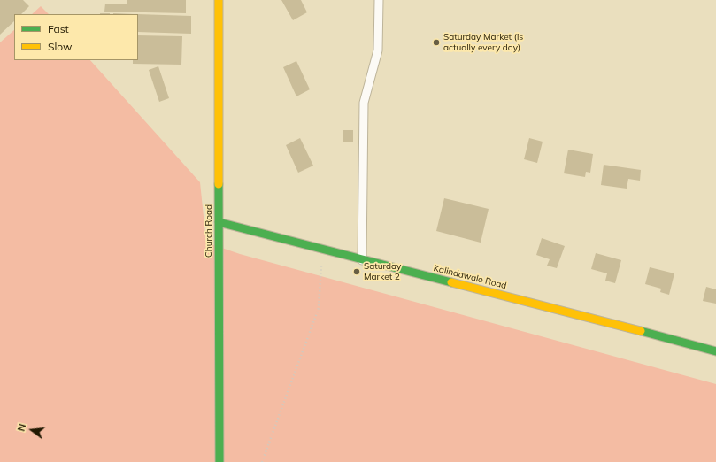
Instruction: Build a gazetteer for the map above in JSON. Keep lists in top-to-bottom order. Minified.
{"streets":{"street":["Church Road","Kalindawalo Road"]},"crossings":[["Church Road","Kalindawalo Road"]],"places":["Saturday Market (is actually every day)","Saturday Market 2"],"legend":["Fast","Slow"],"north":"left"}
